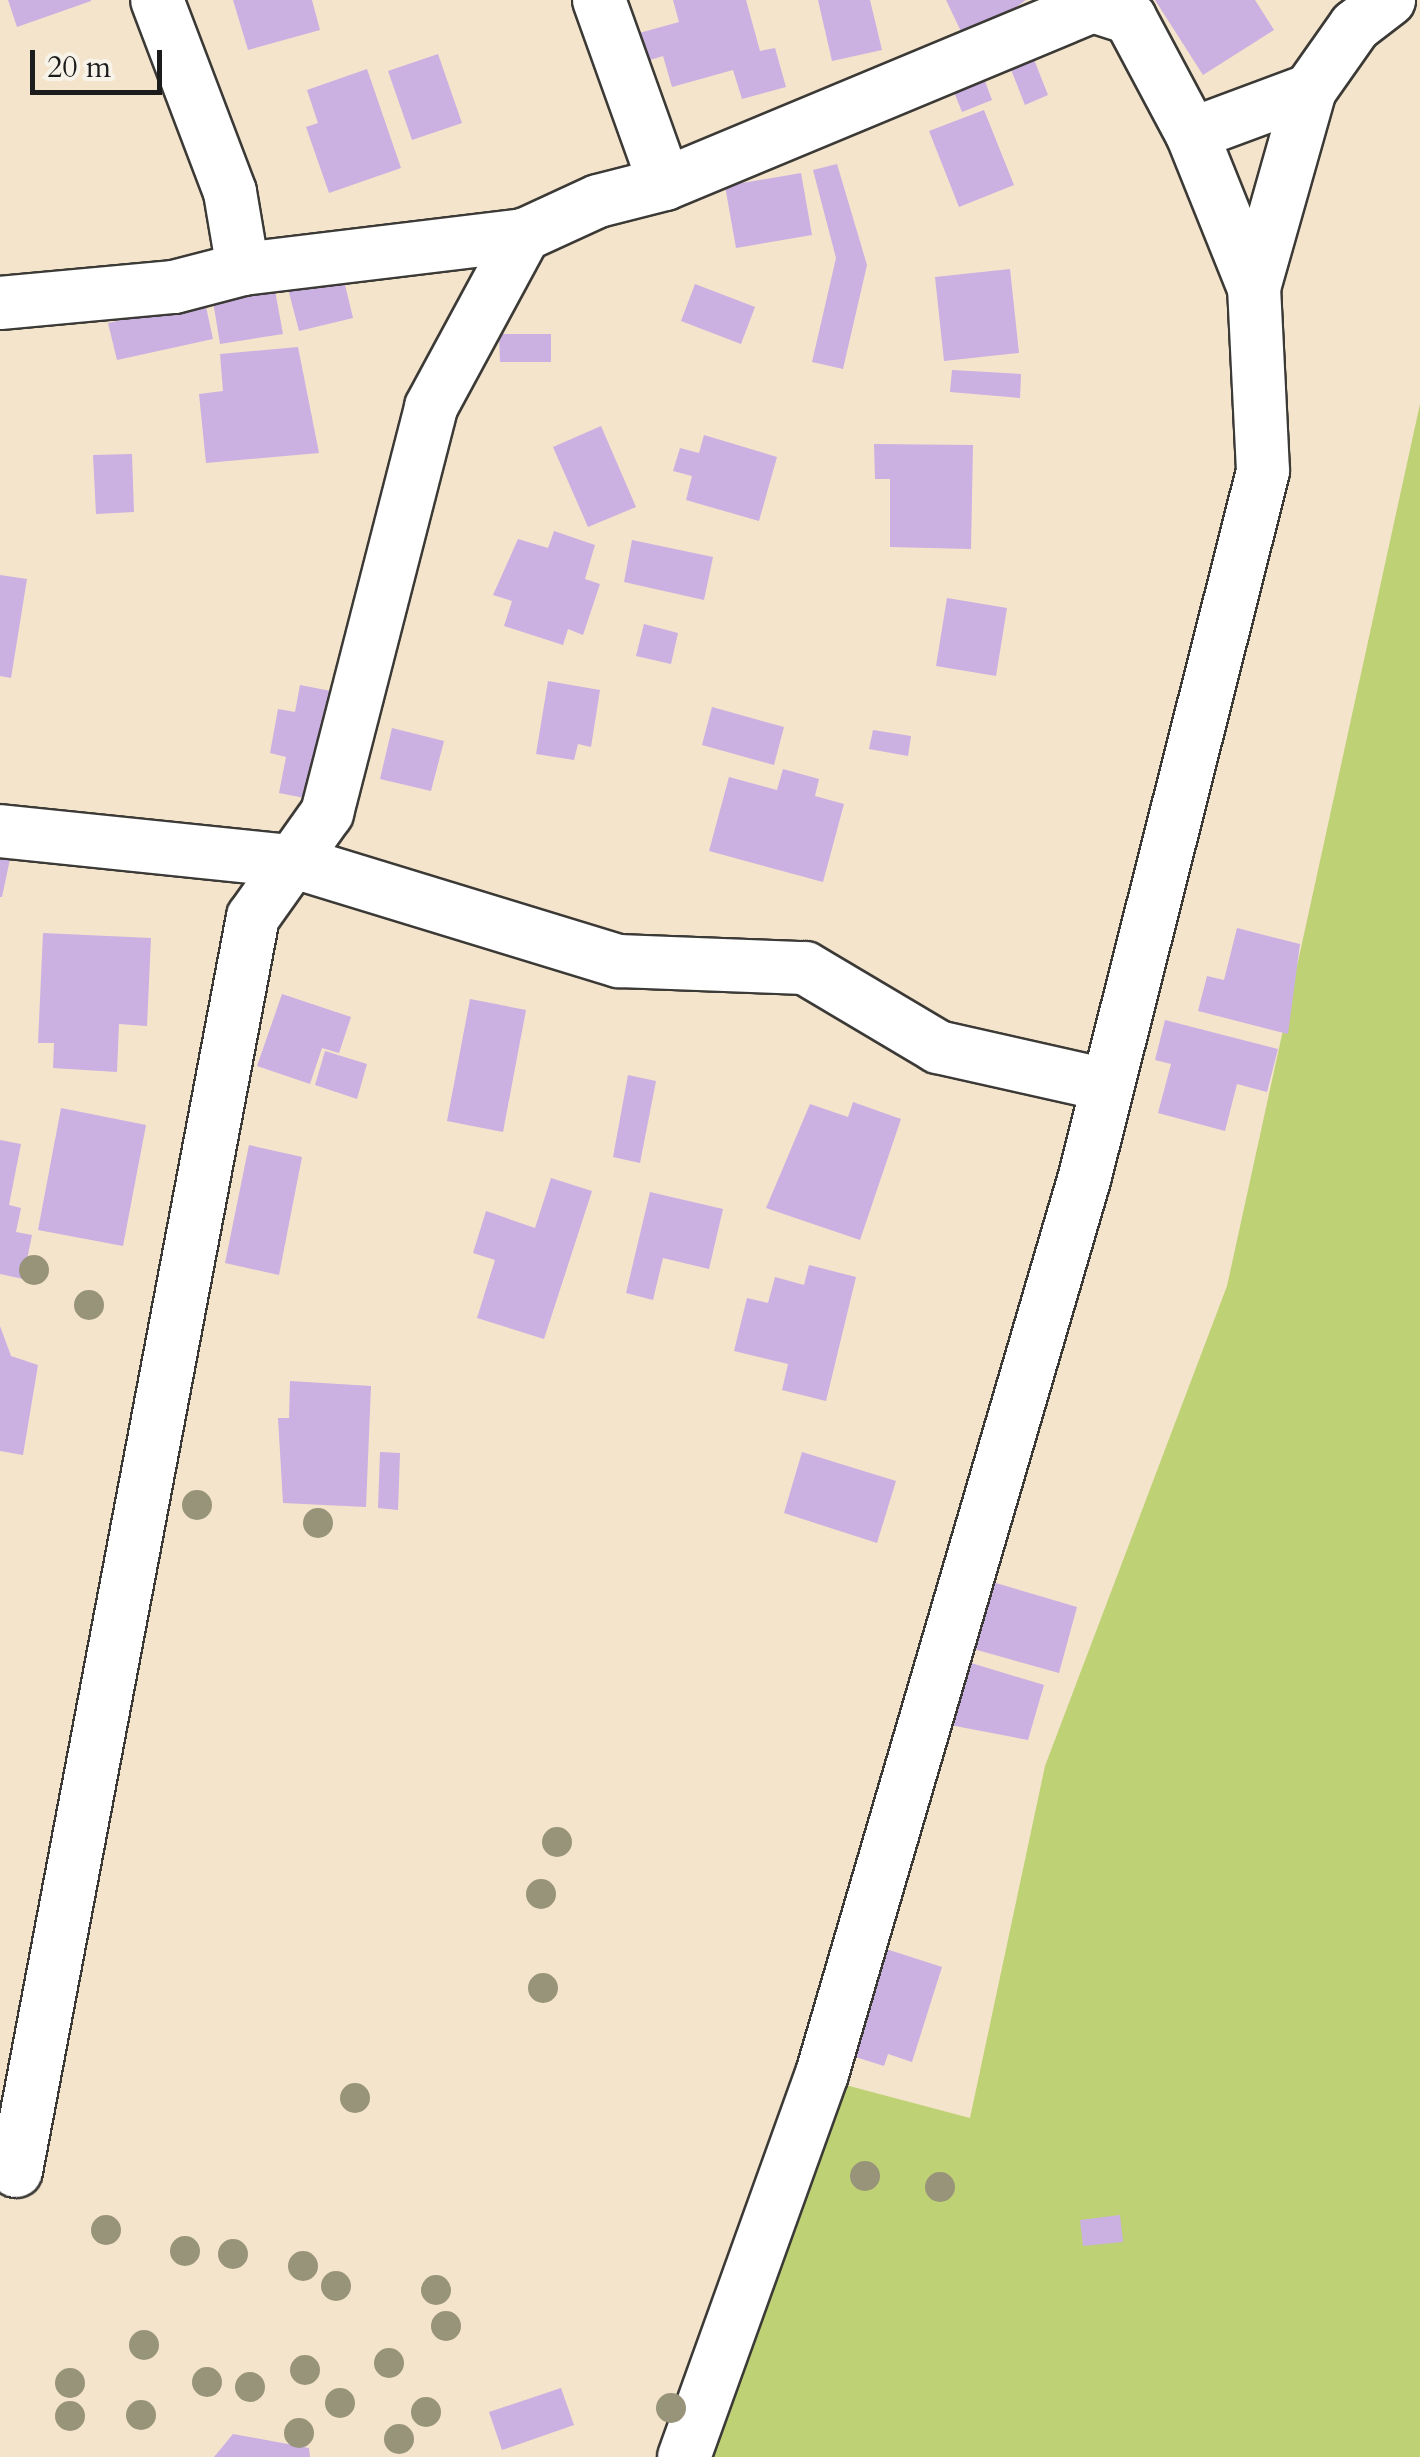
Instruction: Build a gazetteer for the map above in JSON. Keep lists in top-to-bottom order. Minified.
{"scale_bar":"20 m"}
